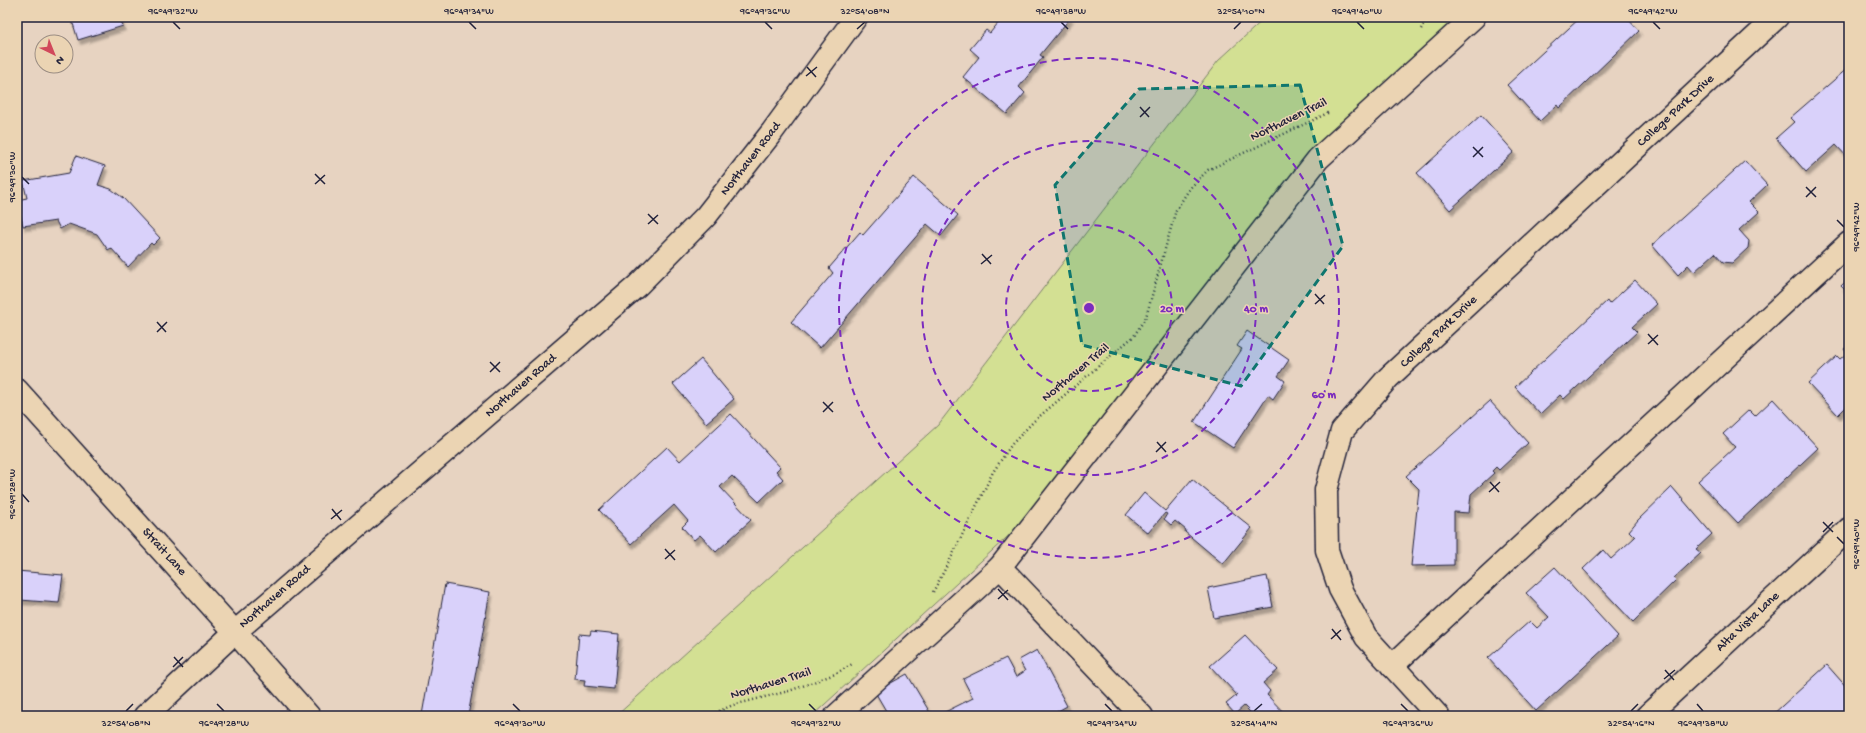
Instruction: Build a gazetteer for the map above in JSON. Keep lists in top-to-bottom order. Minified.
{"streets":{"street":["College Park Drive","Northaven Road","Strait Lane","Alta Vista Lane"],"path":["Northaven Trail"]},"crossings":[["Northaven Road","Strait Lane"]],"north":"bottom right","coordinates":["96°49'32\"W","96°49'34\"W","96°49'36\"W","32°54'08\"N","96°49'38\"W","32°54'10\"N","96°49'40\"W","96°49'42\"W","96°49'30\"W","96°49'28\"W","32°54'14\"N","32°54'16\"N"],"rings":["20 m","40 m","60 m"]}
